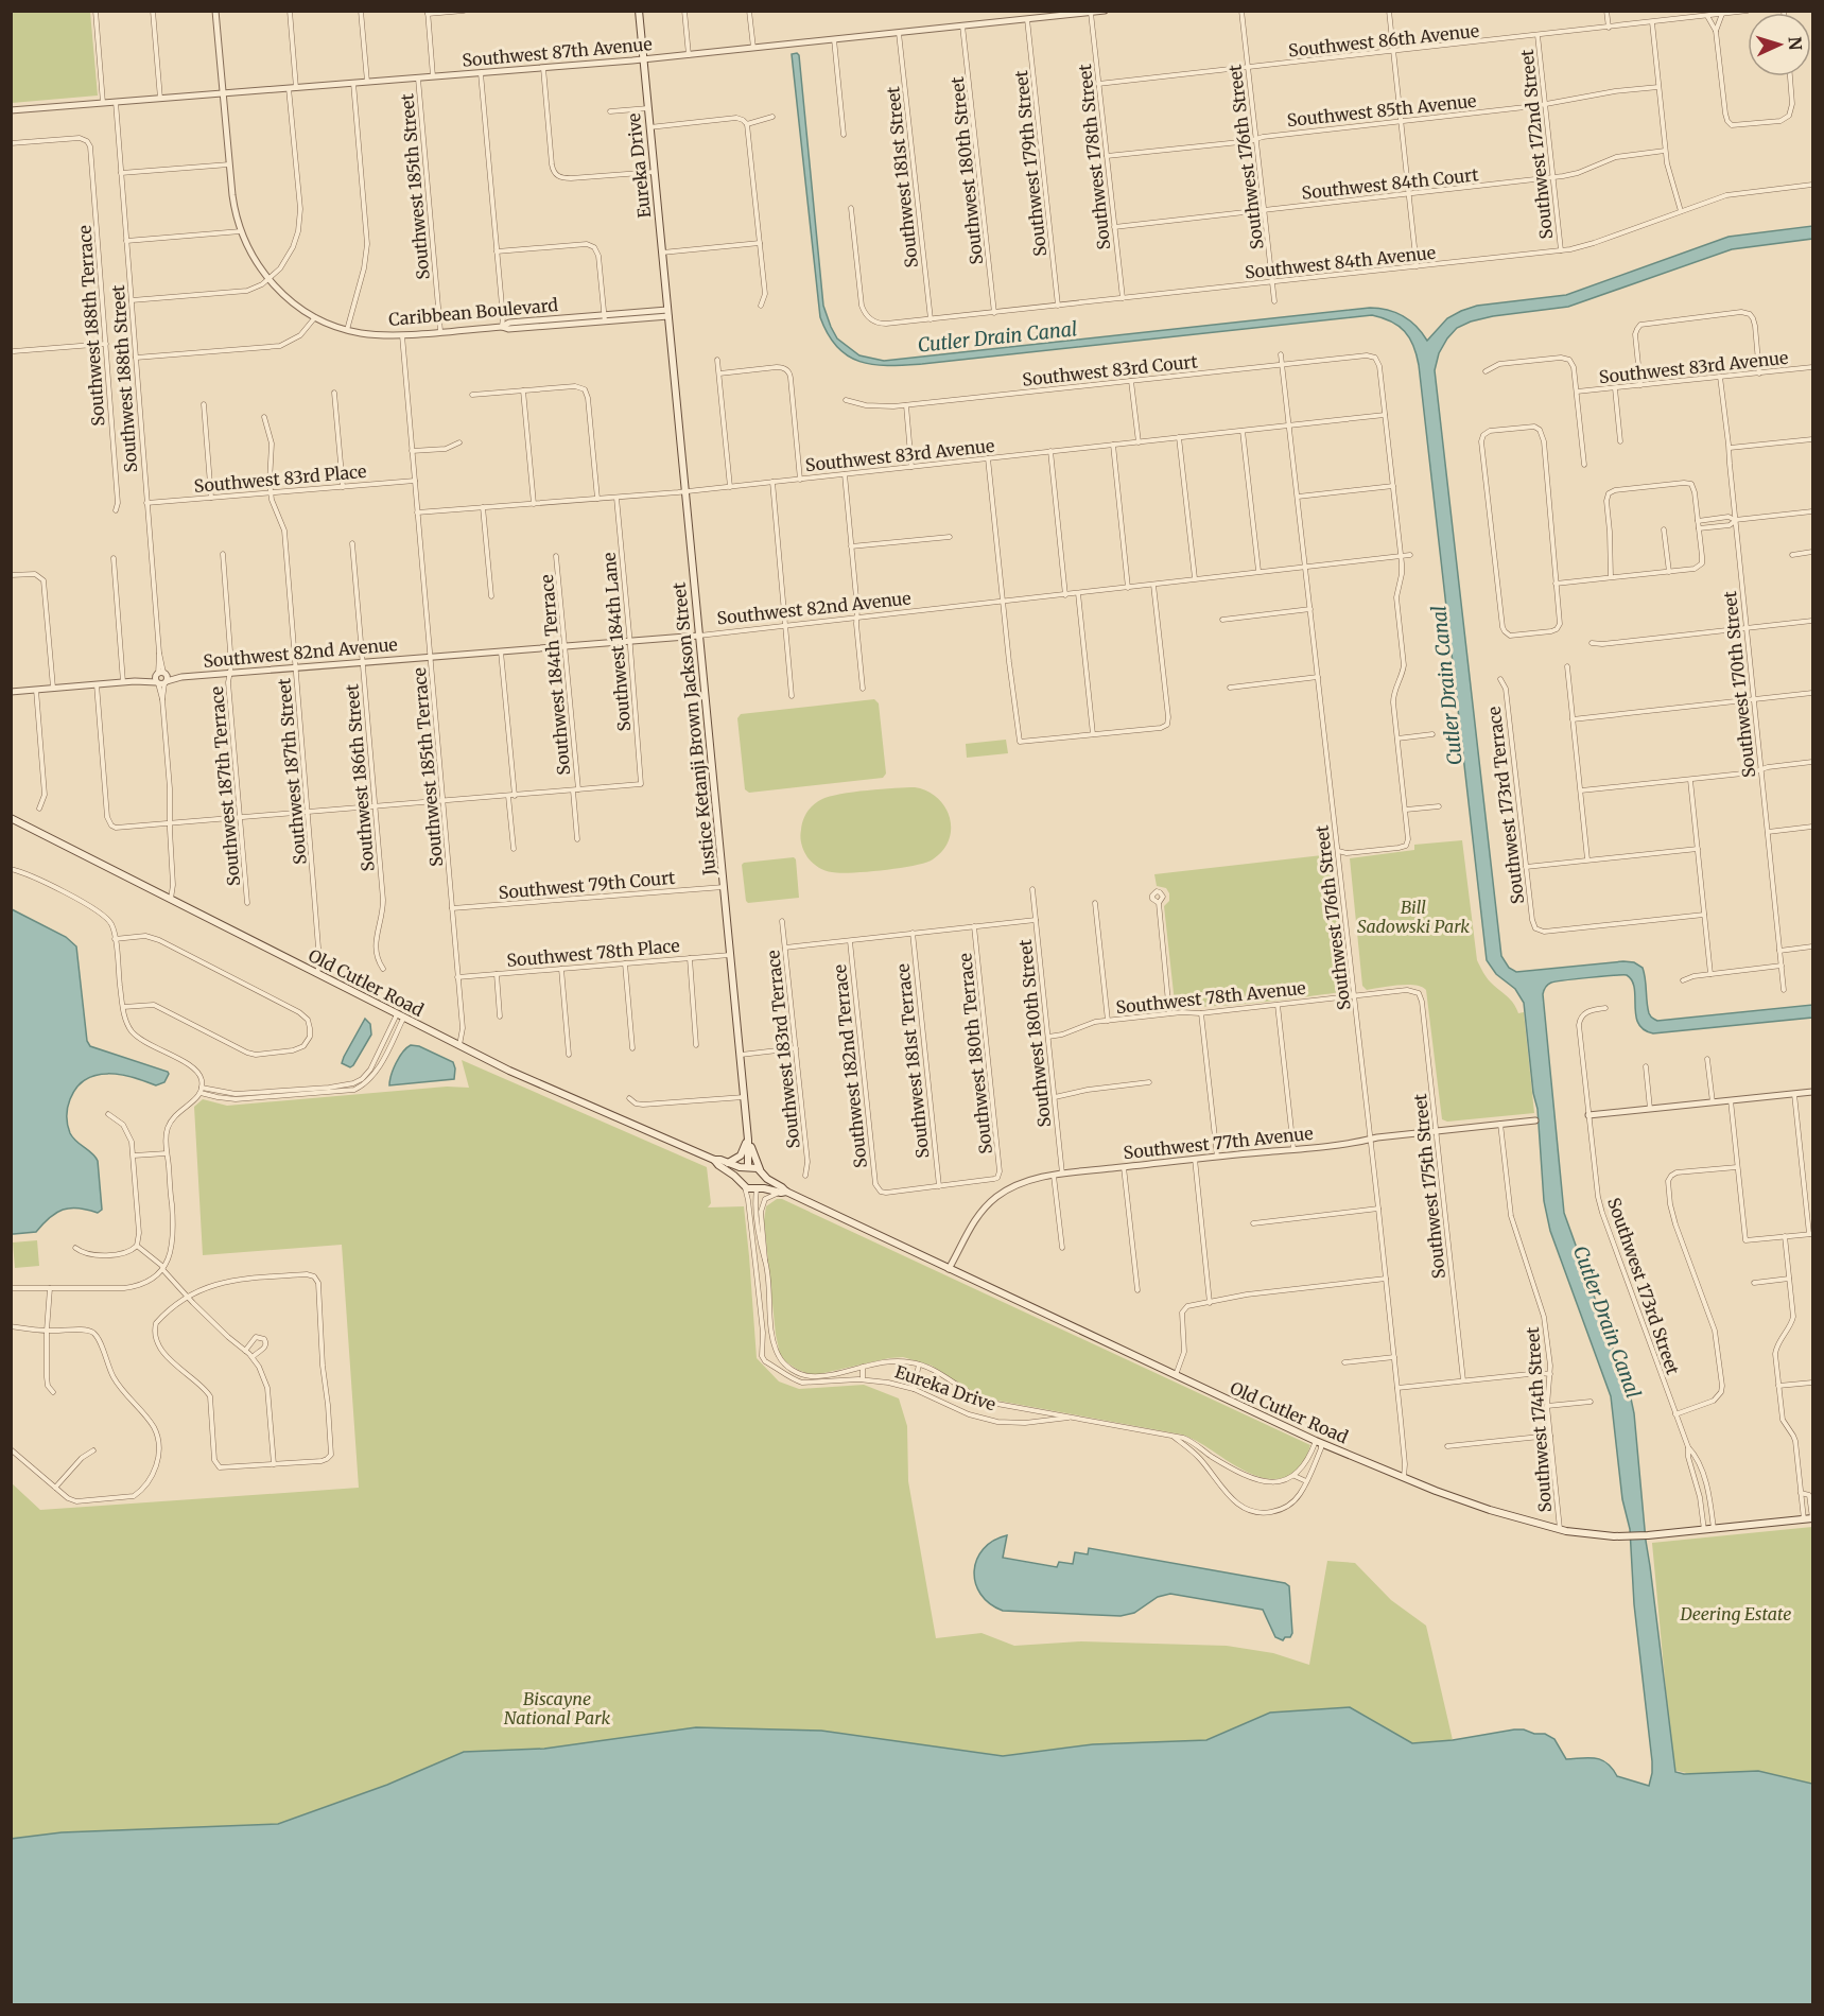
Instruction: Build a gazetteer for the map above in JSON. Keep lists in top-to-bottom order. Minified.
{"streets":{"main road":["Eureka Drive","Justice Ketanji Brown Jackson Street","Old Cutler Road"],"street":["Southwest 86th Avenue","Southwest 87th Avenue","Southwest 85th Avenue","Southwest 172nd Street","Southwest 178th Street","Southwest 176th Street","Southwest 179th Street","Southwest 180th Street","Southwest 181st Street","Southwest 84th Court","Southwest 185th Street","Southwest 84th Avenue","Caribbean Boulevard","Southwest 188th Terrace","Southwest 83rd Avenue","Southwest 83rd Court","Southwest 188th Street","Southwest 83rd Place","Southwest 82nd Avenue","Southwest 184th Lane","Southwest 184th Terrace","Southwest 170th Street","Southwest 185th Terrace","Southwest 187th Street","Southwest 186th Street","Southwest 187th Terrace","Southwest 173rd Terrace","Southwest 79th Court","Southwest 78th Place","Southwest 78th Avenue","Southwest 183rd Terrace","Southwest 180th Terrace","Southwest 181st Terrace","Southwest 182nd Terrace","Southwest 77th Avenue","Southwest 175th Street","Southwest 173rd Street","Southwest 174th Street"]},"crossings":[["Southwest 86th Avenue","Southwest 172nd Street"],["Southwest 86th Avenue","Southwest 178th Street"],["Southwest 86th Avenue","Southwest 176th Street"],["Southwest 87th Avenue","Southwest 178th Street"],["Southwest 87th Avenue","Southwest 179th Street"],["Southwest 87th Avenue","Eureka Drive"],["Southwest 87th Avenue","Southwest 180th Street"],["Southwest 87th Avenue","Southwest 181st Street"],["Southwest 87th Avenue","Southwest 185th Street"],["Southwest 87th Avenue","Caribbean Boulevard"],["Southwest 87th Avenue","Southwest 188th Street"],["Southwest 85th Avenue","Southwest 172nd Street"],["Southwest 85th Avenue","Southwest 178th Street"],["Southwest 85th Avenue","Southwest 176th Street"],["Southwest 172nd Street","Southwest 84th Court"],["Southwest 172nd Street","Southwest 84th Avenue"],["Southwest 178th Street","Southwest 84th Court"],["Southwest 178th Street","Southwest 84th Avenue"],["Southwest 176th Street","Southwest 84th Court"],["Southwest 176th Street","Southwest 84th Avenue"],["Southwest 176th Street","Southwest 83rd Avenue"],["Southwest 176th Street","Southwest 83rd Court"],["Southwest 176th Street","Southwest 82nd Avenue"],["Southwest 176th Street","Old Cutler Road"],["Southwest 176th Street","Southwest 78th Avenue"],["Southwest 176th Street","Southwest 77th Avenue"],["Southwest 179th Street","Southwest 84th Avenue"],["Eureka Drive","Caribbean Boulevard"],["Eureka Drive","Justice Ketanji Brown Jackson Street"],["Eureka Drive","Old Cutler Road"],["Southwest 180th Street","Southwest 84th Avenue"],["Southwest 180th Street","Southwest 78th Avenue"],["Southwest 180th Street","Southwest 77th Avenue"],["Southwest 181st Street","Southwest 84th Avenue"],["Southwest 185th Street","Caribbean Boulevard"],["Caribbean Boulevard","Justice Ketanji Brown Jackson Street"],["Caribbean Boulevard","Southwest 185th Terrace"],["Southwest 83rd Avenue","Southwest 83rd Court"],["Southwest 83rd Avenue","Southwest 184th Lane"],["Southwest 83rd Avenue","Southwest 170th Street"],["Southwest 83rd Avenue","Justice Ketanji Brown Jackson Street"],["Southwest 83rd Avenue","Southwest 185th Terrace"],["Southwest 188th Street","Southwest 83rd Place"],["Southwest 188th Street","Southwest 82nd Avenue"],["Southwest 188th Street","Old Cutler Road"],["Southwest 83rd Place","Southwest 185th Terrace"],["Southwest 83rd Place","Southwest 187th Street"],["Southwest 82nd Avenue","Southwest 184th Lane"],["Southwest 82nd Avenue","Southwest 184th Terrace"],["Southwest 82nd Avenue","Justice Ketanji Brown Jackson Street"],["Southwest 82nd Avenue","Southwest 185th Terrace"],["Southwest 82nd Avenue","Southwest 187th Street"],["Southwest 82nd Avenue","Southwest 186th Street"],["Southwest 82nd Avenue","Southwest 187th Terrace"],["Southwest 184th Lane","Southwest 184th Terrace"],["Justice Ketanji Brown Jackson Street","Southwest 79th Court"],["Justice Ketanji Brown Jackson Street","Southwest 78th Place"],["Justice Ketanji Brown Jackson Street","Old Cutler Road"],["Southwest 185th Terrace","Southwest 79th Court"],["Southwest 185th Terrace","Southwest 78th Place"],["Southwest 185th Terrace","Old Cutler Road"],["Southwest 187th Street","Old Cutler Road"],["Old Cutler Road","Southwest 77th Avenue"],["Old Cutler Road","Southwest 173rd Street"],["Old Cutler Road","Southwest 174th Street"],["Southwest 78th Avenue","Southwest 175th Street"],["Southwest 180th Terrace","Southwest 181st Terrace"],["Southwest 180th Terrace","Southwest 182nd Terrace"],["Southwest 181st Terrace","Southwest 182nd Terrace"],["Southwest 77th Avenue","Southwest 175th Street"],["Southwest 77th Avenue","Southwest 174th Street"]],"water":["Cutler Drain Canal"],"parks":["Bill Sadowski Park","Deering Estate","Biscayne National Park"],"north":"right"}
